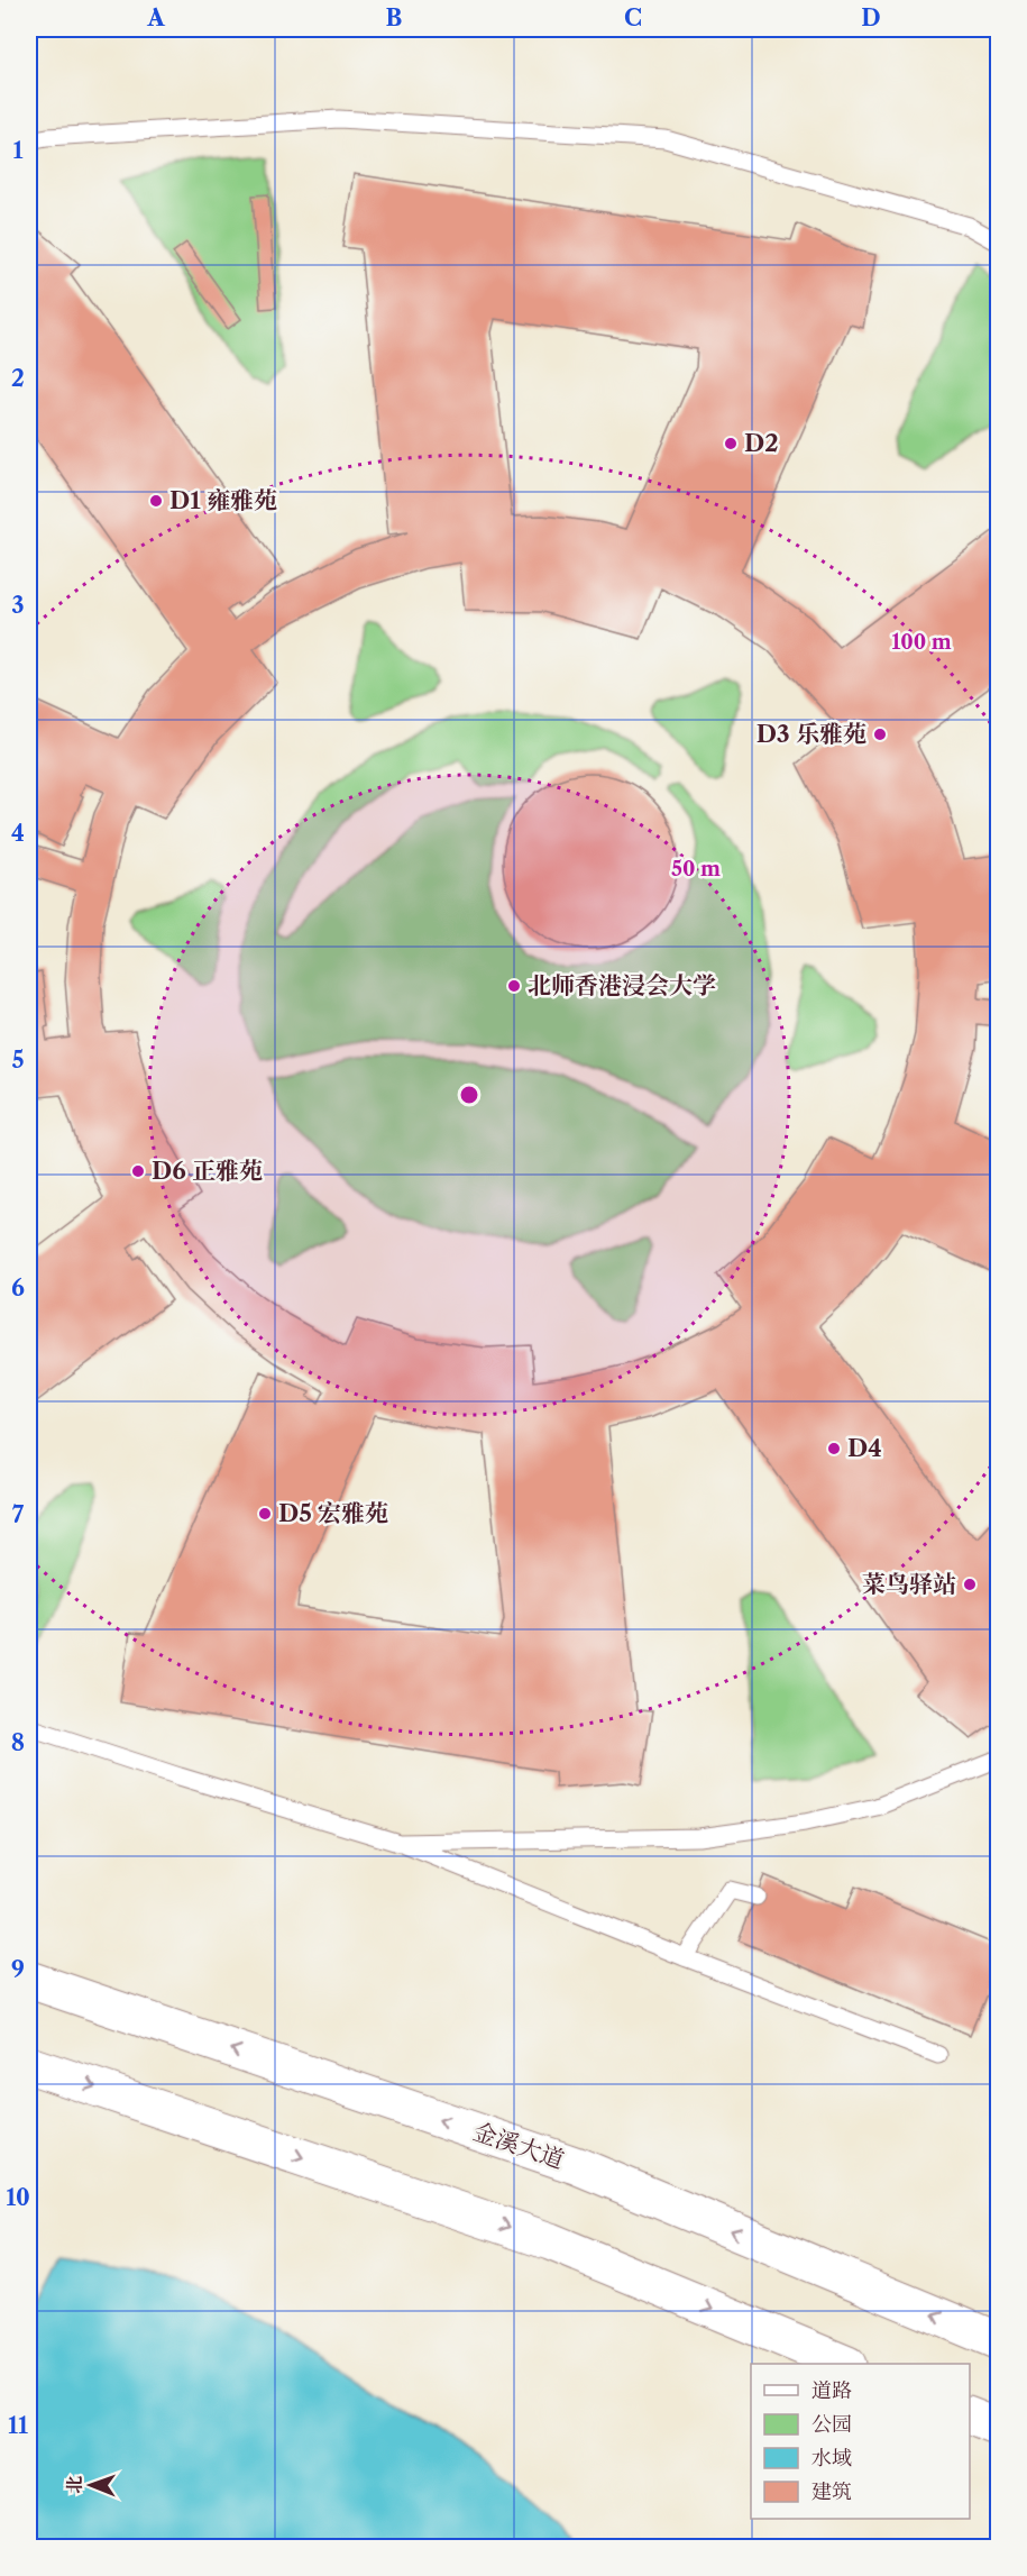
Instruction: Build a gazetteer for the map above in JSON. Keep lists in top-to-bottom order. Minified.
{"streets":{"main road":["金溪大道"]},"places":["D2","D1 雍雅苑","D3 乐雅苑","北师香港浸会大学","D6 正雅苑","D4","D5 宏雅苑","菜鸟驿站"],"legend":["道路","公园","水域","建筑"],"north":"left","grid":{"columns":["A","B","C","D"],"rows":["1","2","3","4","5","6","7","8","9","10","11"]},"rings":["100 m","50 m"]}
